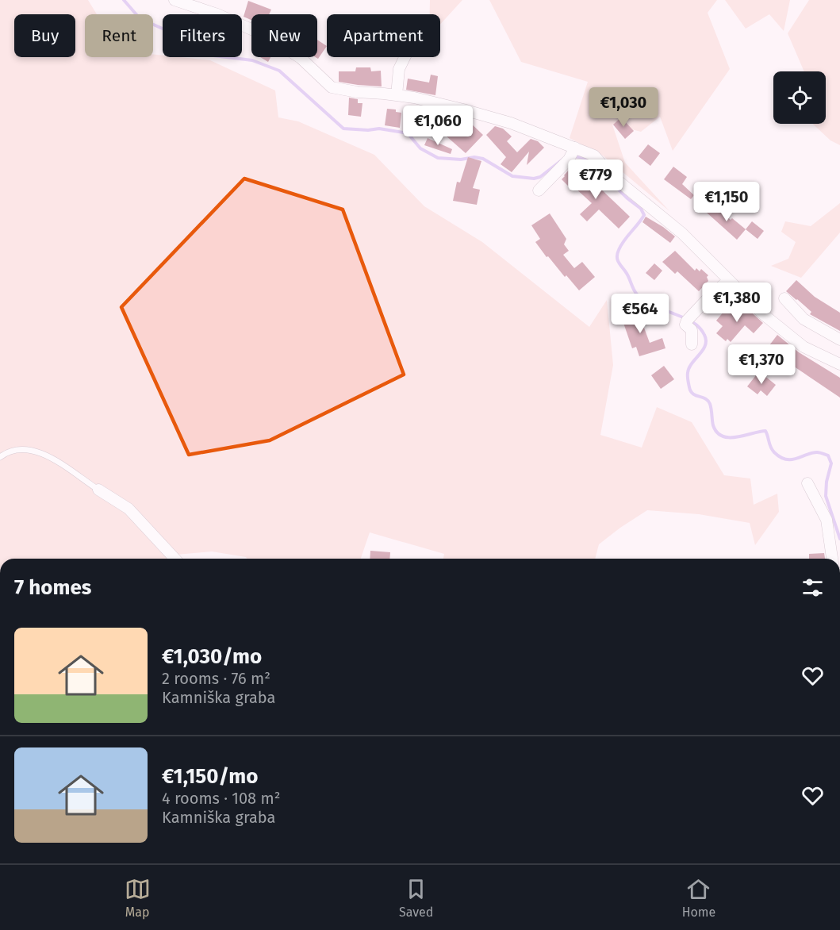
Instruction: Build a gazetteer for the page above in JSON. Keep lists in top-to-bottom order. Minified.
{"page":{"chip":["Buy","Rent","Filters","New","Apartment"],"price":["€1,030","€1,060","€779","€1,150","€1,380","€564","€1,370"],"heading":"7 homes","list":[{"name":"€1,030/mo","note":"2 rooms · 76 m² · Kamniška graba"},{"name":"€1,150/mo","note":"4 rooms · 108 m² · Kamniška graba"}],"tabs":["Map","Saved","Home"]}}
